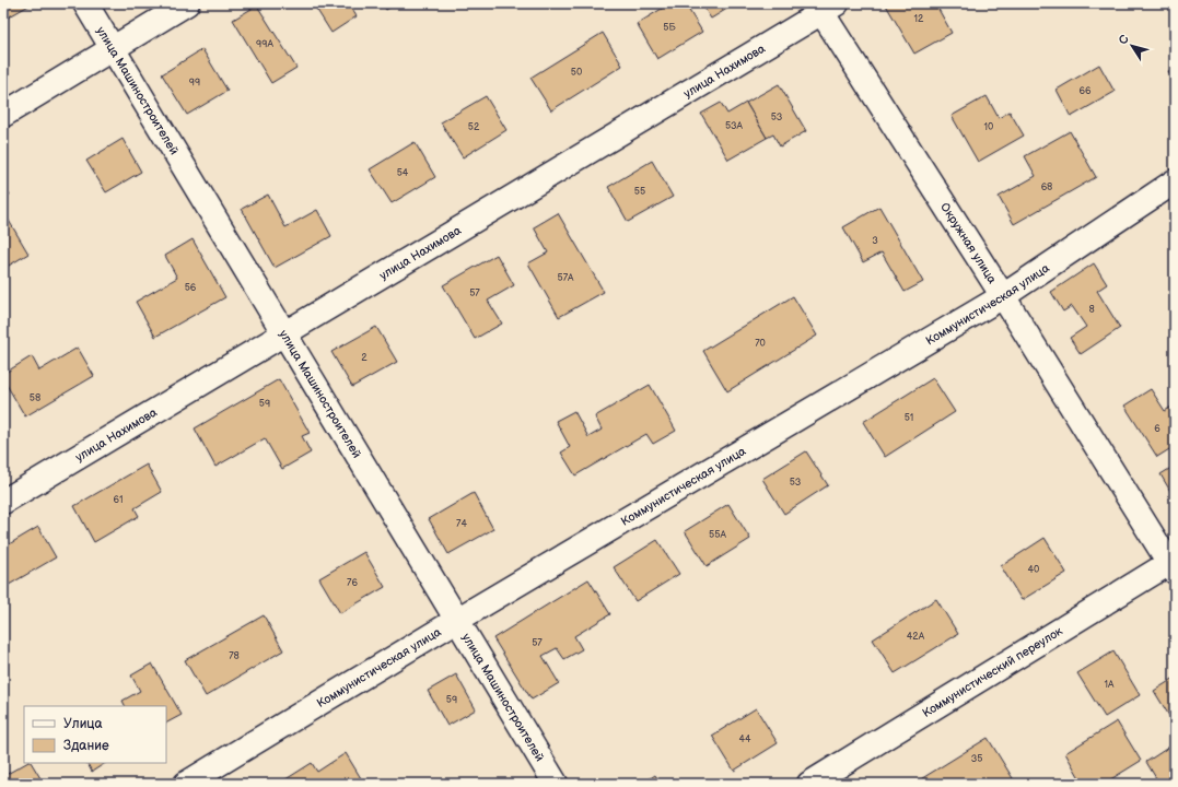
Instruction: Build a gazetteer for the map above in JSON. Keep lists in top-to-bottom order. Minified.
{"streets":{"street":["улица Нахимова","улица Машиностроителей","Окружная улица","Коммунистическая улица","Коммунистический переулок"]},"crossings":[["улица Нахимова","улица Машиностроителей"],["улица Нахимова","Окружная улица"],["улица Машиностроителей","Коммунистическая улица"],["Окружная улица","Коммунистическая улица"],["Окружная улица","Коммунистический переулок"]],"house_numbers":["12","5Б","99А","50","99","66","53","53А","52","10","54","68","55","3","57А","56","57","8","70","2","58","59","51","6","53","61","74","55А","40","76","42А","57","78","1А","59","44","35"],"legend":["Улица","Здание"],"north":"top left"}
